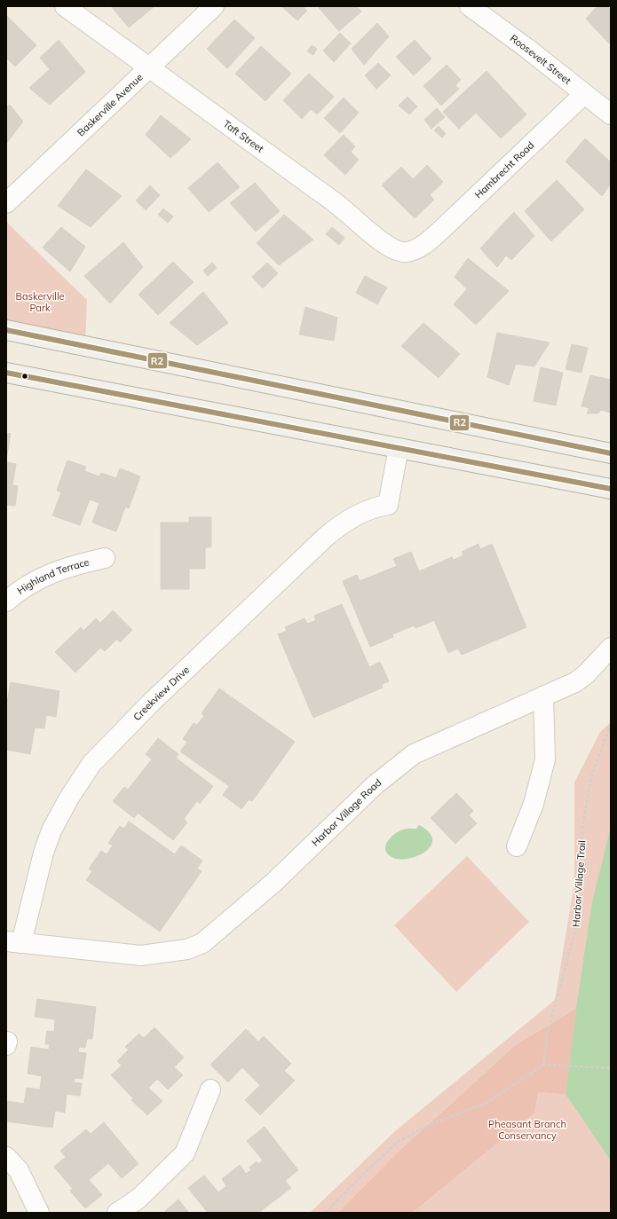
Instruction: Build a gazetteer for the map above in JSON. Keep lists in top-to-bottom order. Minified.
{"streets":{"street":["Roosevelt Street","Baskerville Avenue","Taft Street","Hambrecht Road","Highland Terrace","Creekview Drive","Harbor Village Road"],"path":["Harbor Village Trail"]},"crossings":[["Roosevelt Street","Hambrecht Road"],["Baskerville Avenue","Taft Street"],["Taft Street","Hambrecht Road"],["Creekview Drive","Harbor Village Road"]],"parks":["Baskerville Park","Pheasant Branch Conservancy"],"lines":["transit line R2"]}
